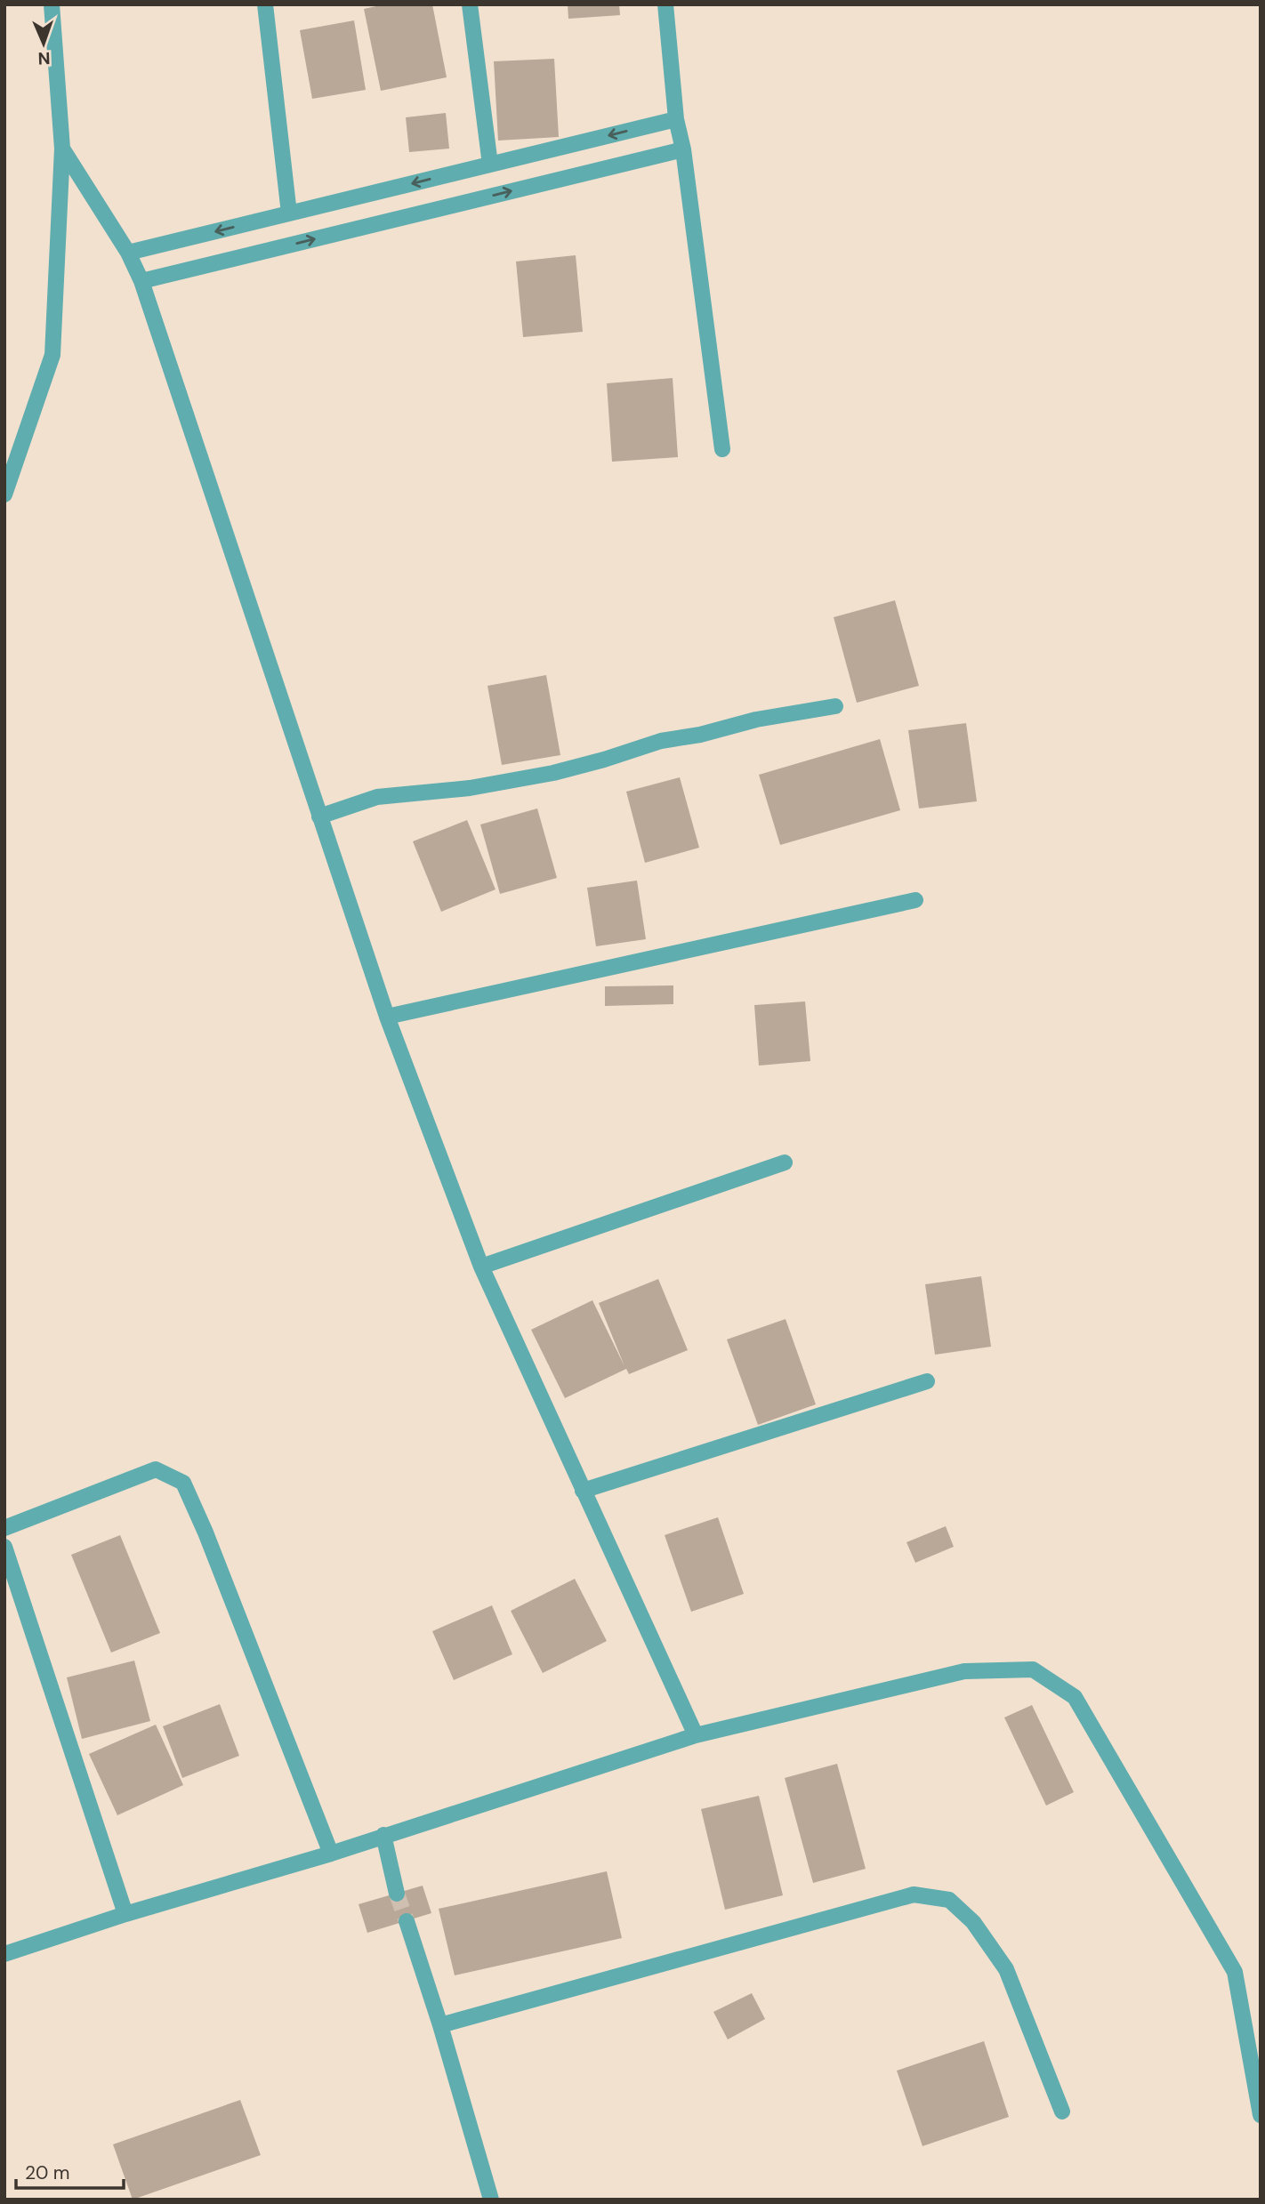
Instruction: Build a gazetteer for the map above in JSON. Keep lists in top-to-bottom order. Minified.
{"scale_bar":"20 m","north":"bottom"}
